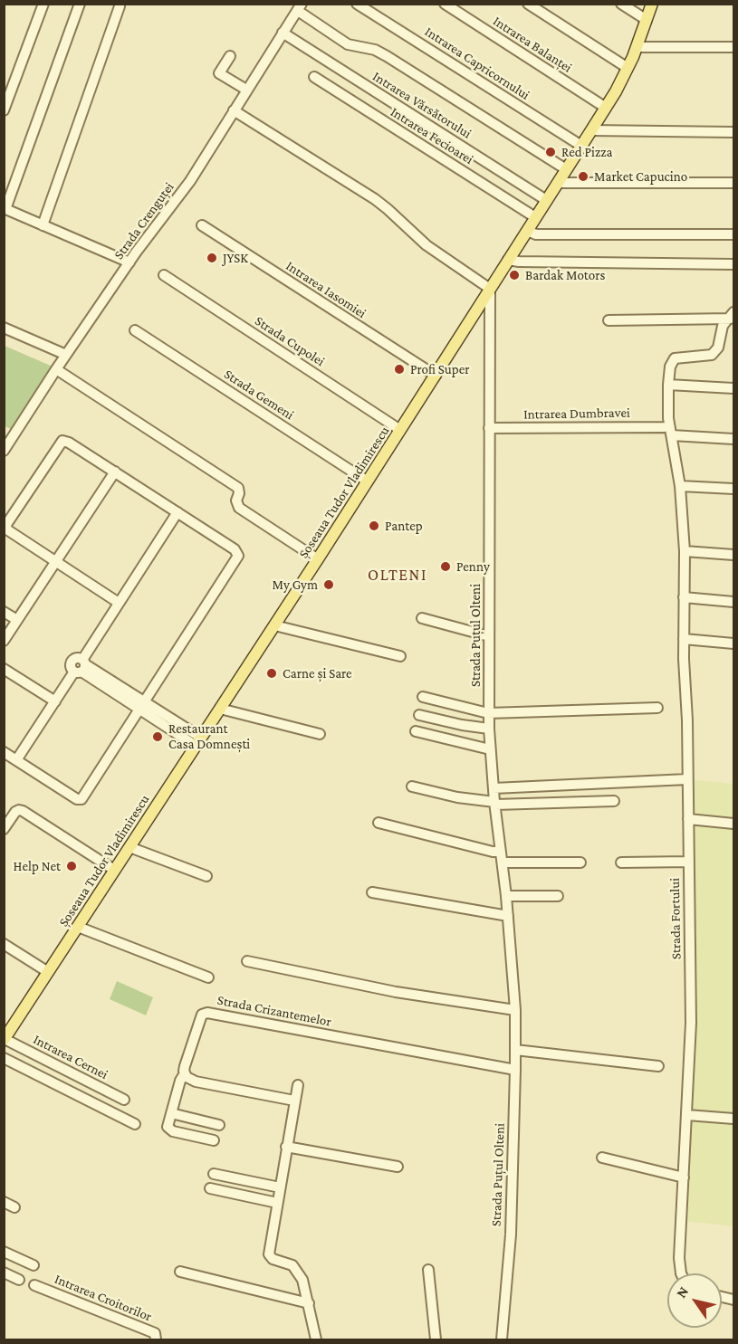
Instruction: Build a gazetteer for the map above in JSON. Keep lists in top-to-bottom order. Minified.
{"streets":{"main road":["Șoseaua Tudor Vladimirescu"],"street":["Intrarea Balanței","Intrarea Capricornului","Intrarea Vărsătorului","Intrarea Fecioarei","Strada Crenguței","Intrarea Iasomiei","Strada Cupolei","Strada Gemeni","Intrarea Dumbravei","Strada Puțul Olteni","Strada Fortului","Strada Crizantemelor","Intrarea Cernei","Intrarea Croitorilor"]},"crossings":[["Intrarea Balanței","Șoseaua Tudor Vladimirescu"],["Intrarea Capricornului","Șoseaua Tudor Vladimirescu"],["Intrarea Vărsătorului","Strada Crenguței"],["Intrarea Vărsătorului","Șoseaua Tudor Vladimirescu"],["Intrarea Fecioarei","Șoseaua Tudor Vladimirescu"],["Intrarea Iasomiei","Șoseaua Tudor Vladimirescu"],["Strada Cupolei","Șoseaua Tudor Vladimirescu"],["Strada Gemeni","Șoseaua Tudor Vladimirescu"],["Intrarea Dumbravei","Strada Puțul Olteni"],["Șoseaua Tudor Vladimirescu","Strada Puțul Olteni"],["Șoseaua Tudor Vladimirescu","Intrarea Cernei"],["Strada Puțul Olteni","Strada Crizantemelor"]],"districts":["OLTENI"],"places":["Red Pizza","Market Capucino","JYSK","Bardak Motors","Profi Super","Pantep","Penny","My Gym","Carne și Sare","Restaurant Casa Domnești","Help Net"],"north":"top left"}
